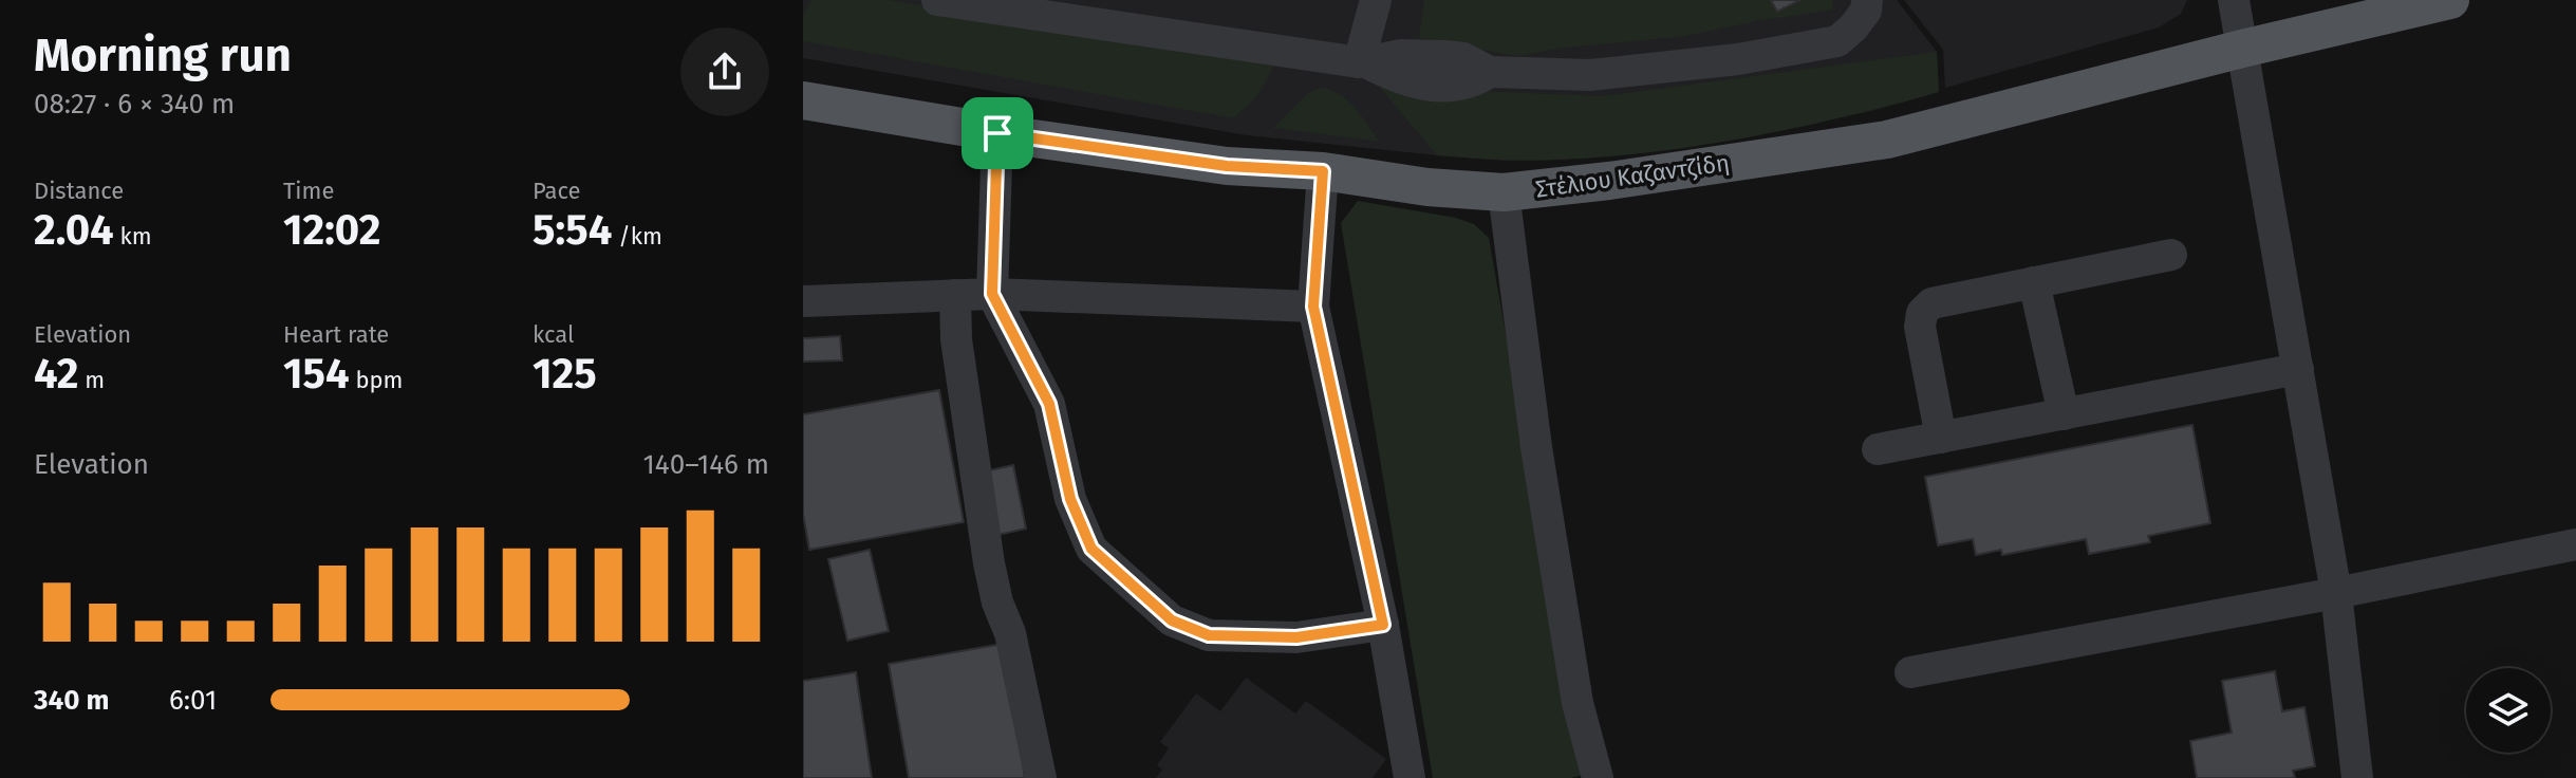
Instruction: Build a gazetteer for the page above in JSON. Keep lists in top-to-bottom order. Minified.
{"streets":{"main road":["Στέλιου Καζαντζίδη"]},"page":{"heading":["Morning run","08:27 · 6 × 340 m"],"stats":[["Distance","2.04 km"],["Time","12:02"],["Pace","5:54 /km"],["Elevation","42 m"],["Heart rate","154 bpm"],["kcal","125"]],"chart":["Elevation","140–146 m"],"list":[{"name":"340 m","note":"6:01"}]}}
